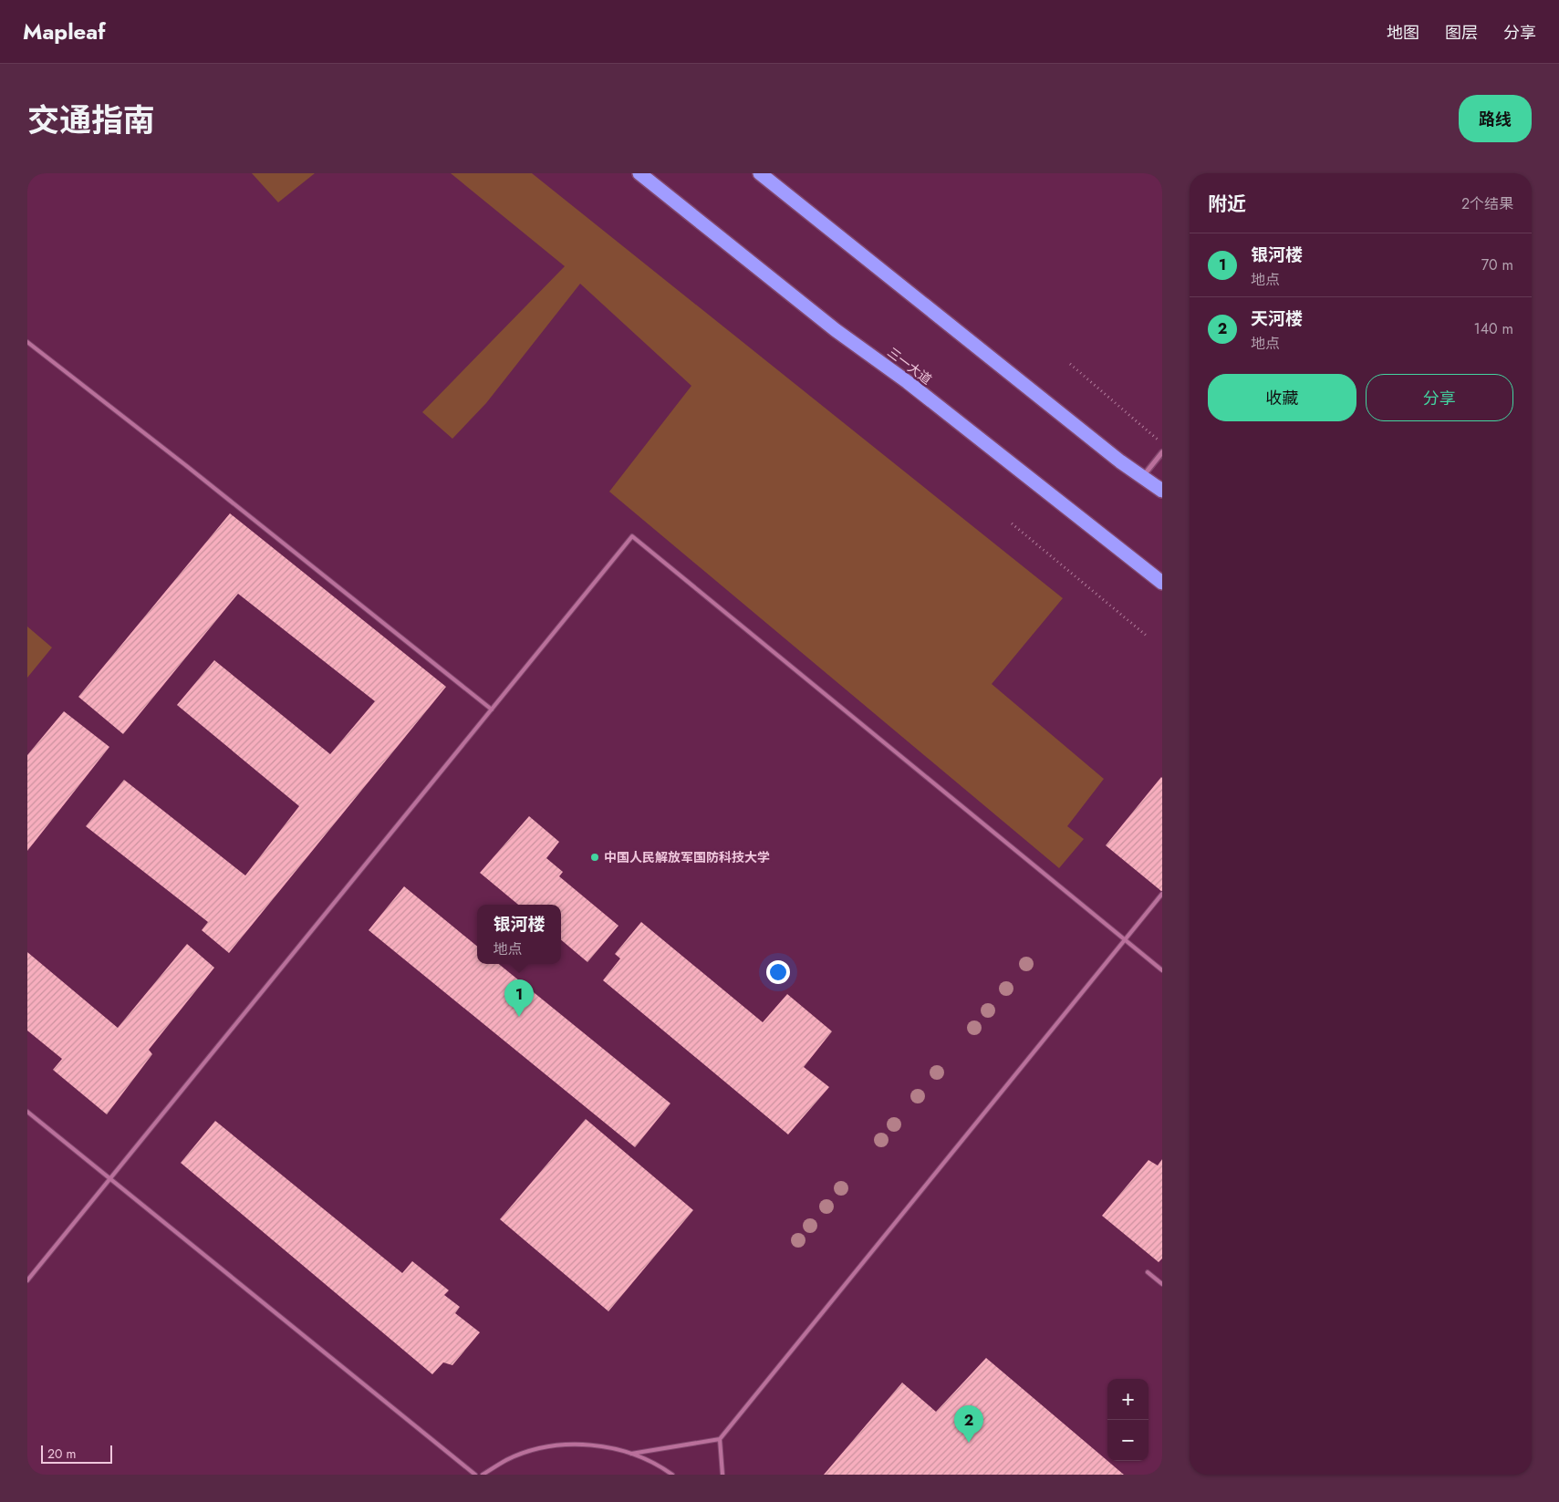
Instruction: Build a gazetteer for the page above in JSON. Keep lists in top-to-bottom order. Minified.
{"streets":{"highway":["三一大道"]},"places":["中国人民解放军国防科技大学"],"scale_bar":"20 m","page":{"header":"Mapleaf","nav":["地图","图层","分享"],"title":"交通指南","buttons":["路线",["收藏","分享"]],"heading":["附近","2个结果"],"list":[{"mark":"1","name":"银河楼","note":"地点","value":"70 m"},{"mark":"2","name":"天河楼","note":"地点","value":"140 m"}],"popup":["银河楼","地点"],"pins":["1","2"],"map_buttons":["+","−"],"scale":"20 m"}}
